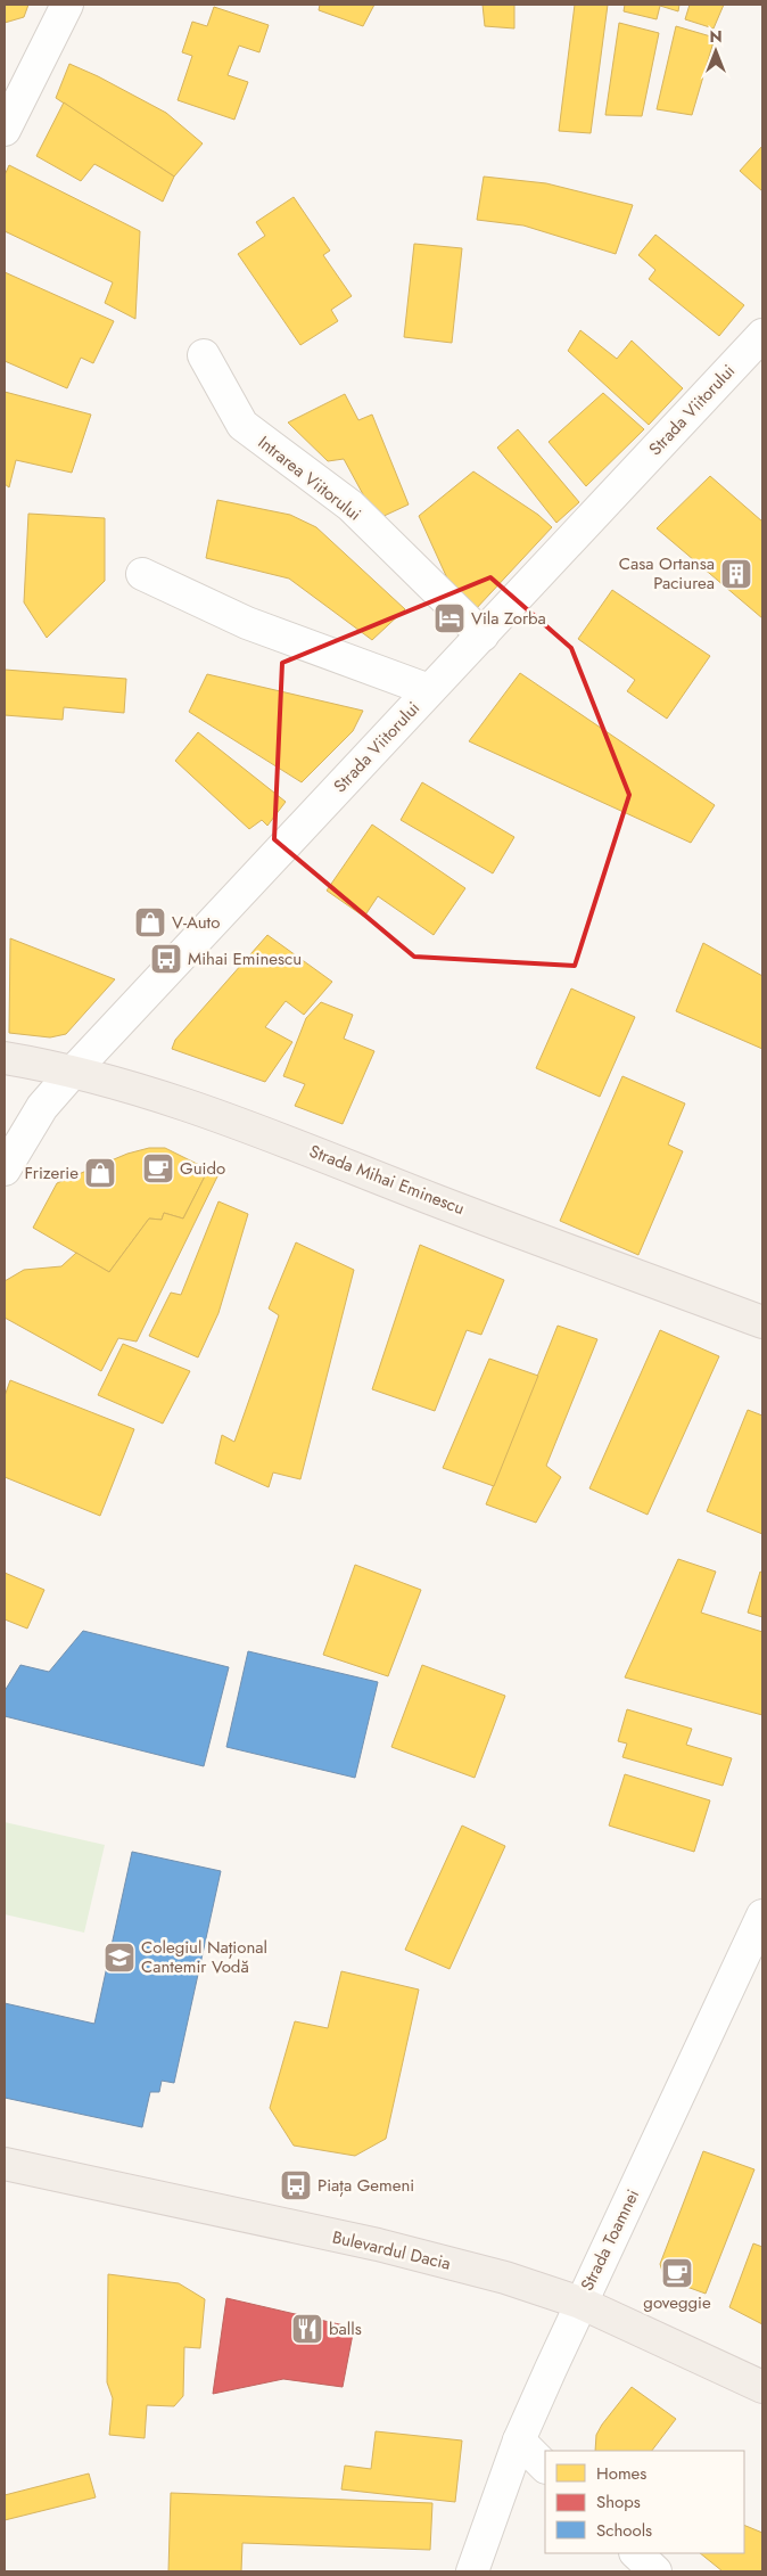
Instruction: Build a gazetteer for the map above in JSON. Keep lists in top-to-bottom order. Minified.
{"streets":{"main road":["Strada Mihai Eminescu","Bulevardul Dacia"],"street":["Strada Viitorului","Intrarea Viitorului","Strada Toamnei"]},"crossings":[["Strada Viitorului","Intrarea Viitorului"],["Strada Viitorului","Strada Mihai Eminescu"],["Strada Toamnei","Bulevardul Dacia"]],"places":{"building":["Casa Ortansa Paciurea"],"hotel":["Vila Zorba"],"shop":["V-Auto","Frizerie"],"bus stop":["Mihai Eminescu","Piața Gemeni"],"cafe":["Guido","goveggie"],"school or university":["Colegiul Național Cantemir Vodă"],"restaurant":["balls"]},"legend":["Homes","Shops","Schools"],"north":"top"}
